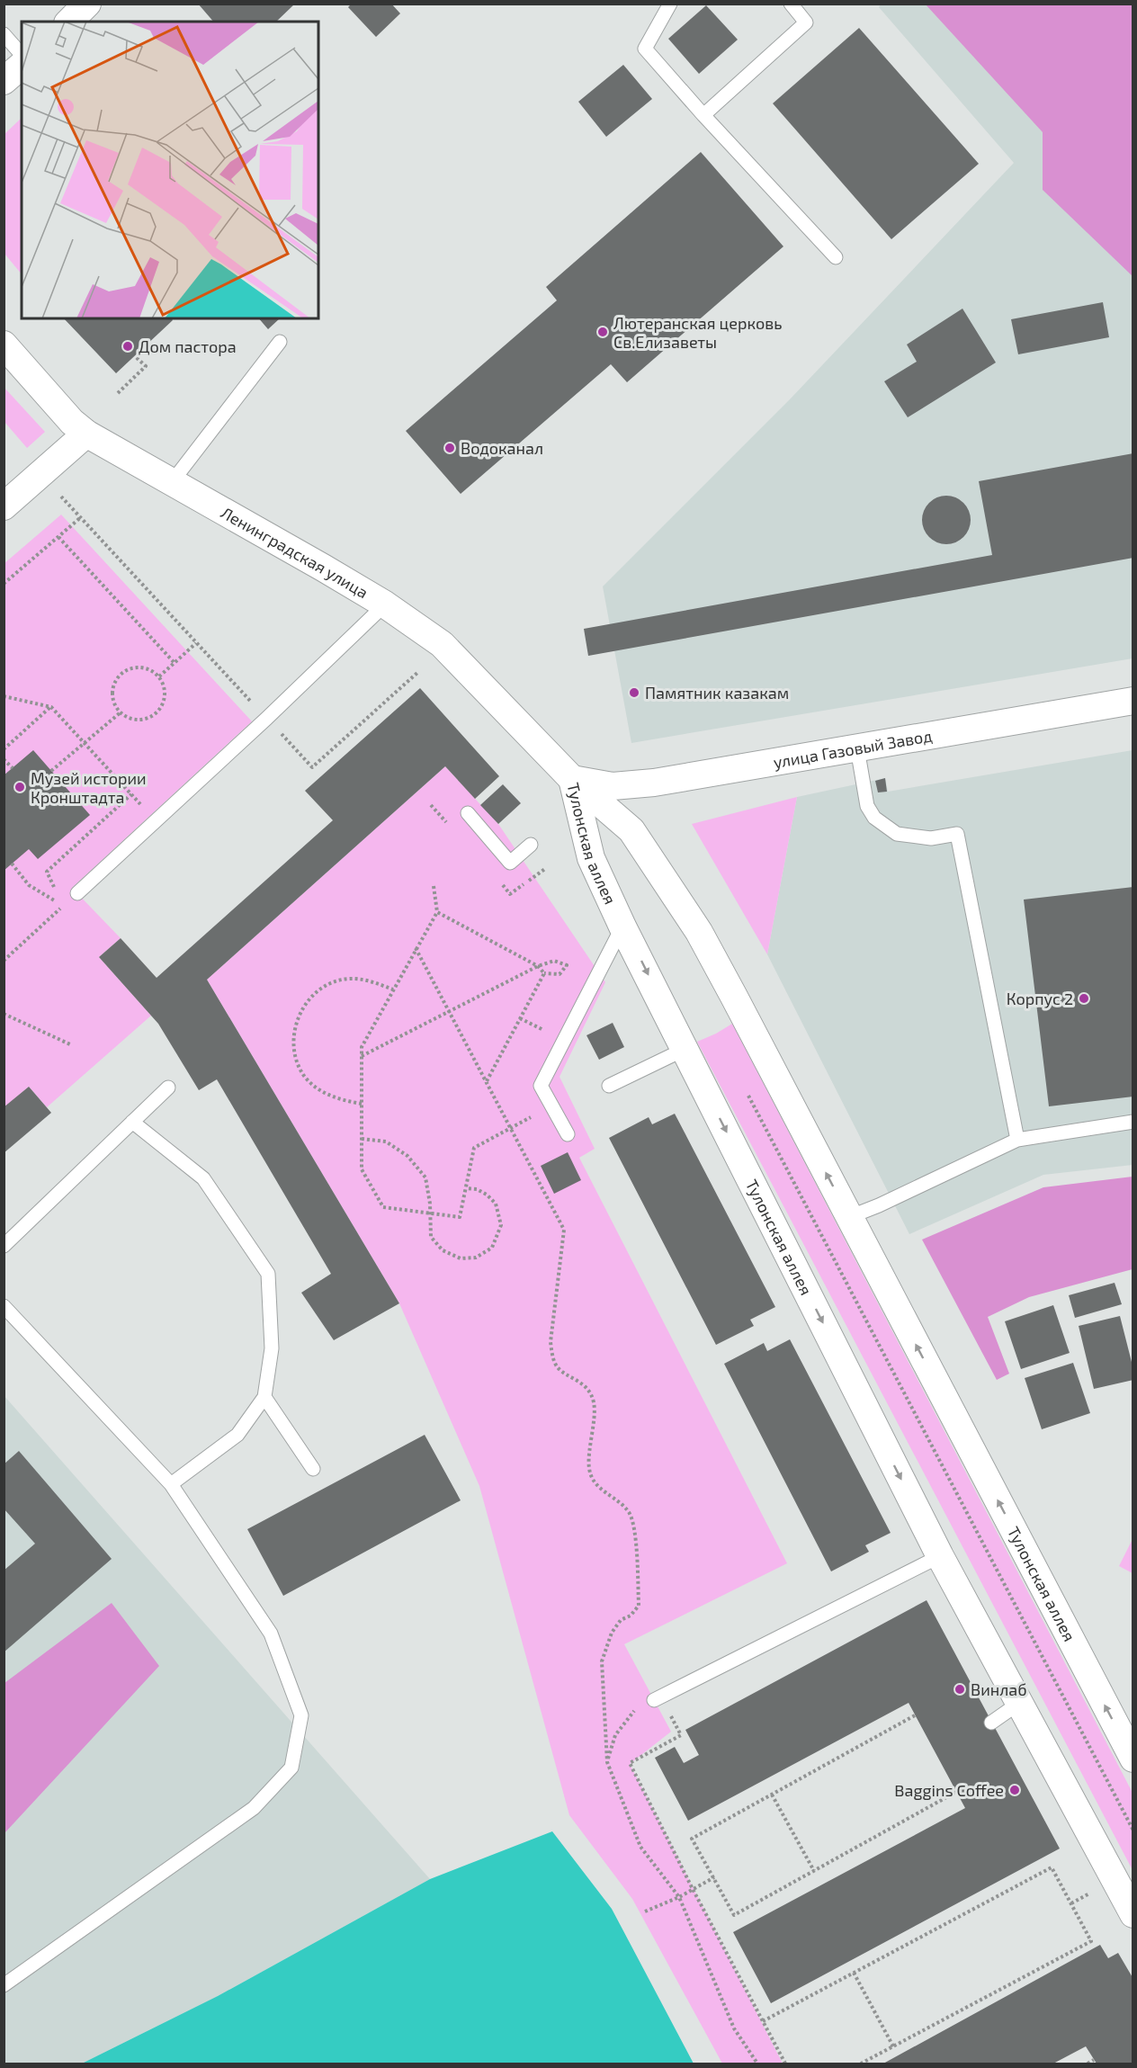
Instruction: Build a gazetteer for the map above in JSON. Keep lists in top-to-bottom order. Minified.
{"streets":{"street":["Ленинградская улица","улица Газовый Завод","Тулонская аллея"]},"crossings":[["Ленинградская улица","улица Газовый Завод"],["Ленинградская улица","Тулонская аллея"],["улица Газовый Завод","Тулонская аллея"]],"places":["Лютеранская церковь Св.Елизаветы","Дом пастора","Водоканал","Памятник казакам","Музей истории Кронштадта","Корпус 2","Винлаб","Baggins Coffee"]}
